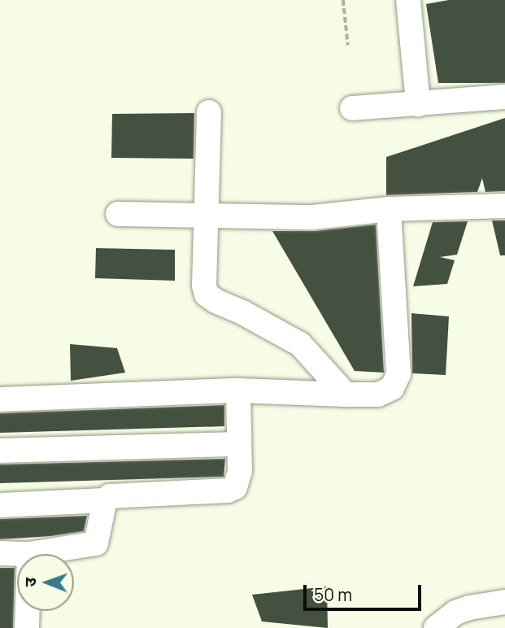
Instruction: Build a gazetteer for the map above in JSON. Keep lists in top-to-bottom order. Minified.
{"scale_bar":"50 m","north":"left"}
